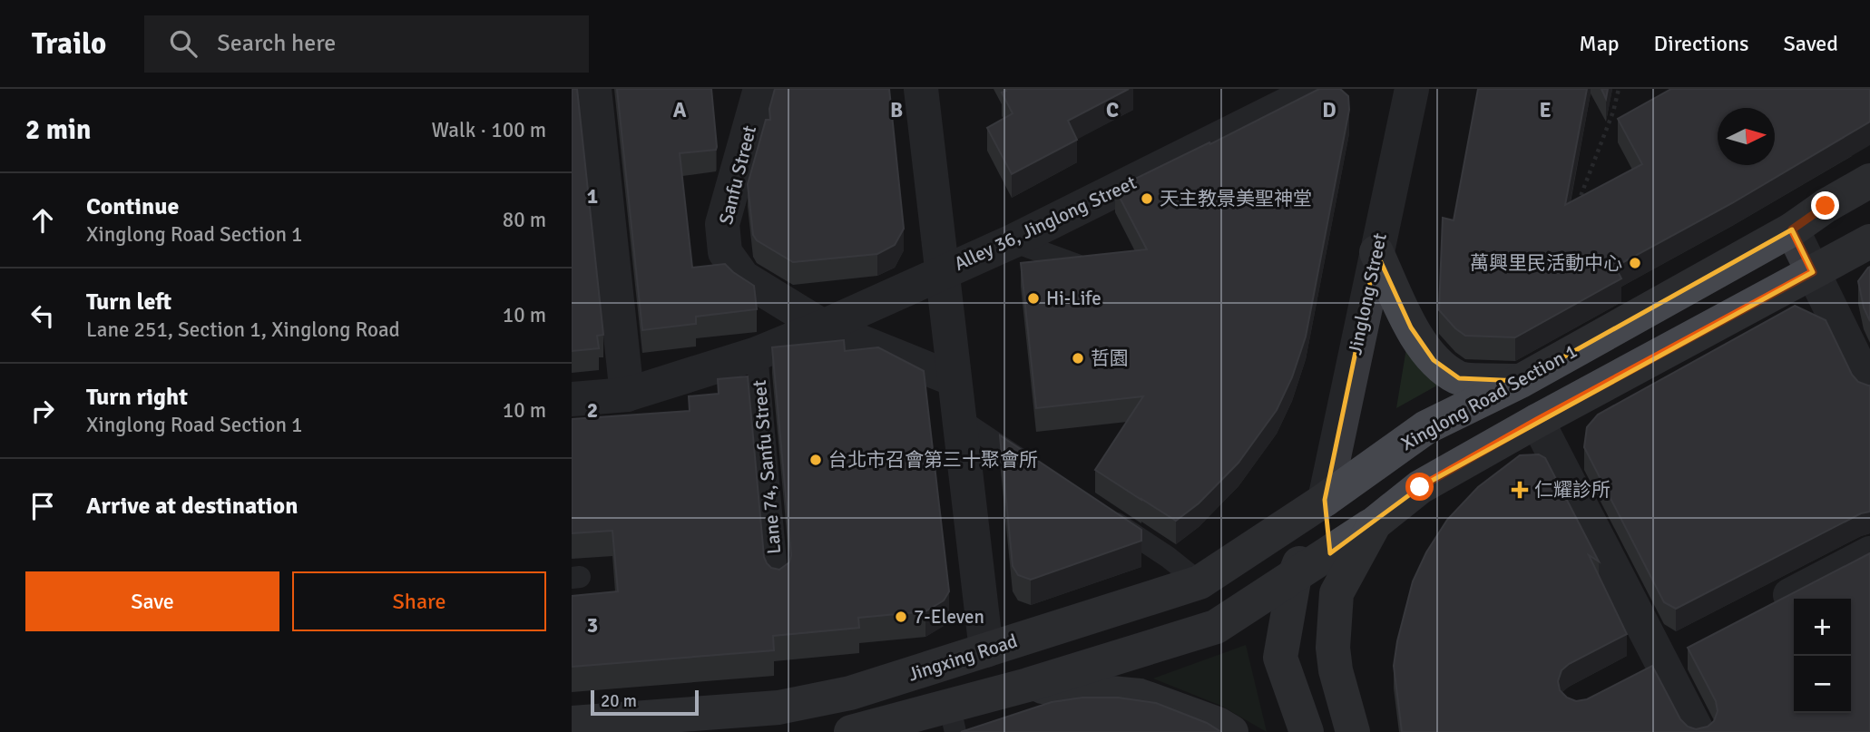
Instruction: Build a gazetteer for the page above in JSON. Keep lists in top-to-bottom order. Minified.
{"streets":{"main road":["Xinglong Road Section 1","Jingxing Road"],"street":["Sanfu Street","Alley 36, Jinglong Street","Jinglong Street"],"lane":["Lane 74, Sanfu Street"]},"crossings":[["Sanfu Street","Alley 36, Jinglong Street"],["Alley 36, Jinglong Street","Lane 74, Sanfu Street"],["Jinglong Street","Xinglong Road Section 1"],["Jinglong Street","Jingxing Road"],["Xinglong Road Section 1","Jingxing Road"]],"places":{"other":["天主教景美聖神堂","萬興里民活動中心","Hi-Life","哲園","台北市召會第三十聚會所","7-Eleven"],"health":["仁耀診所"]},"scale_bar":"20 m","north":"right","page":{"header":"Trailo","search":"Search here","nav":["Map","Directions","Saved"],"heading":["2 min","Walk · 100 m"],"list":[["Continue","Xinglong Road Section 1","80 m"],["Turn left","Lane 251, Section 1, Xinglong Road","10 m"],["Turn right","Xinglong Road Section 1","10 m"],"Arrive at destination"],"buttons":["Save","Share"],"map_buttons":["+","−"],"scale":"20 m"},"grid":{"columns":["A","B","C","D","E"],"rows":["1","2","3"]}}
